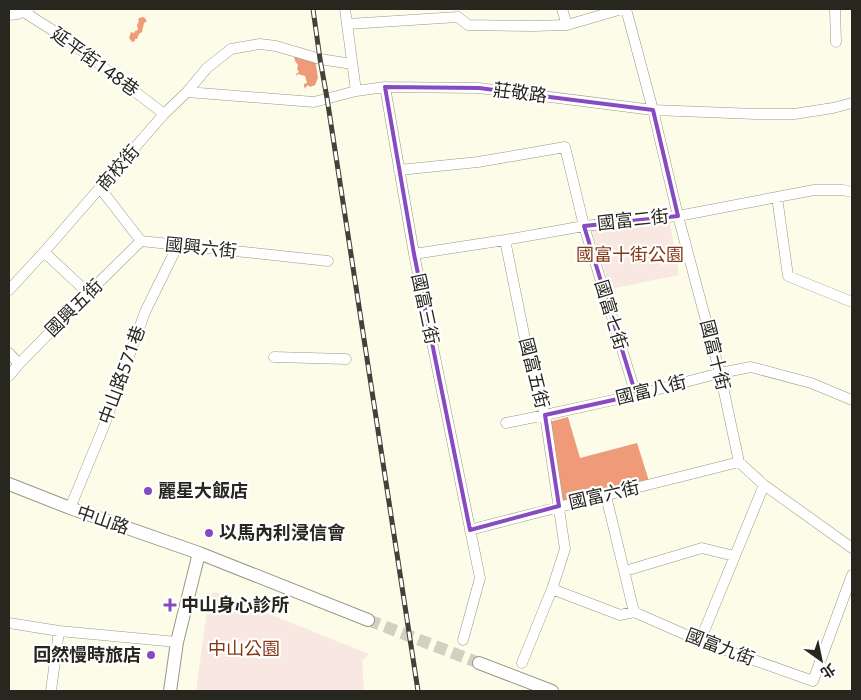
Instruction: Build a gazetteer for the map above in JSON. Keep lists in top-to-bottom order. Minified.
{"streets":{"street":["延平街148巷","莊敬路","商校街","國富二街","國興六街","國興五街","國富三街","國富七街","國富十街","國富五街","中山路571巷","國富八街","國富六街","中山路","國富九街"]},"crossings":[["延平街148巷","商校街"],["莊敬路","商校街"],["莊敬路","國富三街"],["莊敬路","國富十街"],["商校街","國興六街"],["國富二街","國富三街"],["國富二街","國富七街"],["國富二街","國富十街"],["國富二街","國富五街"],["國興六街","國興五街"],["國興六街","中山路571巷"],["國富三街","國富七街"],["國富三街","國富六街"],["國富七街","國富八街"],["國富十街","國富八街"],["國富十街","國富六街"],["國富五街","國富八街"],["國富五街","國富六街"],["國富五街","國富九街"],["中山路571巷","中山路"]],"parks":["國富十街公園","中山公園"],"places":{"other":["麗星大飯店","以馬內利浸信會","回然慢時旅店"],"health":["中山身心診所"]},"north":"bottom right"}
